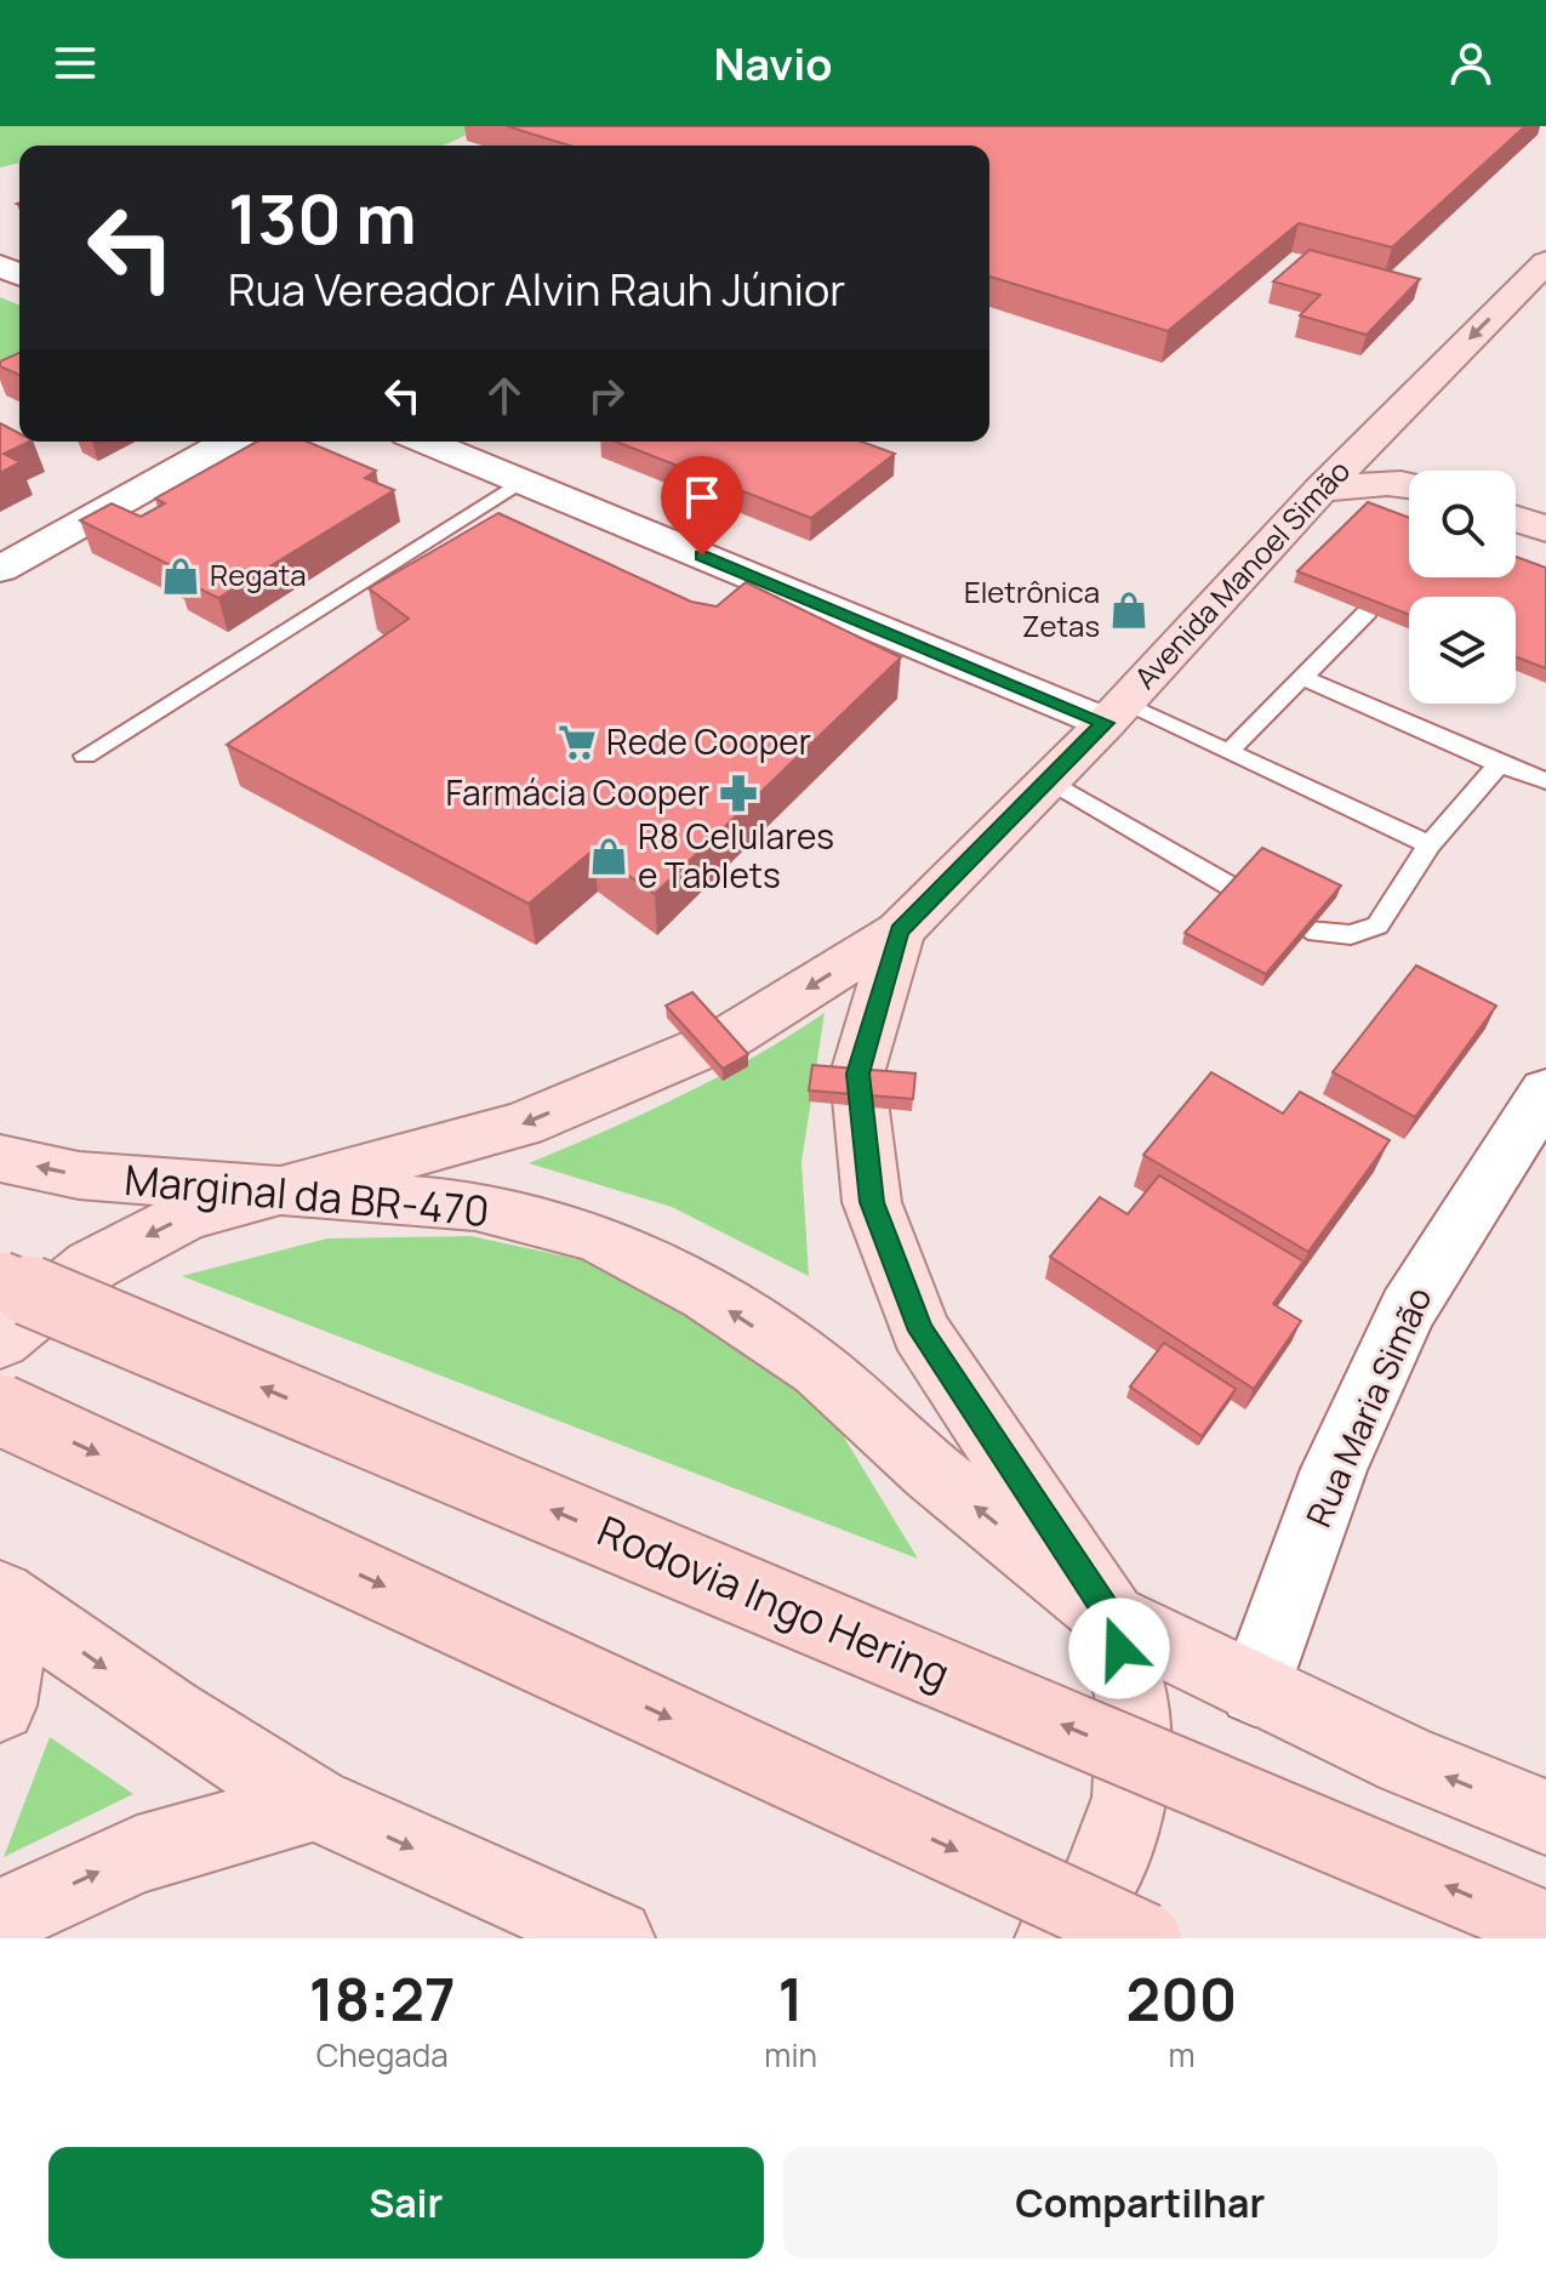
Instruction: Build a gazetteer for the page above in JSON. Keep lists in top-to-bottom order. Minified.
{"streets":{"highway":["Rodovia Ingo Hering"],"main road":["Avenida Manoel Simão","Marginal da BR-470"],"street":["Rua Maria Simão"]},"crossings":[["Avenida Manoel Simão","Marginal da BR-470"],["Marginal da BR-470","Rua Maria Simão"]],"one_way":["Avenida Manoel Simão","Marginal da BR-470"],"places":{"shop":["Regata","Eletrônica Zetas","R8 Celulares e Tablets"],"supermarket":["Rede Cooper"],"pharmacy":["Farmácia Cooper"]},"page":{"header":"Navio","turn":["130 m","Rua Vereador Alvin Rauh Júnior"],"eta":["18:27","Chegada","1","min","200","m"],"buttons":["Sair","Compartilhar"]}}
